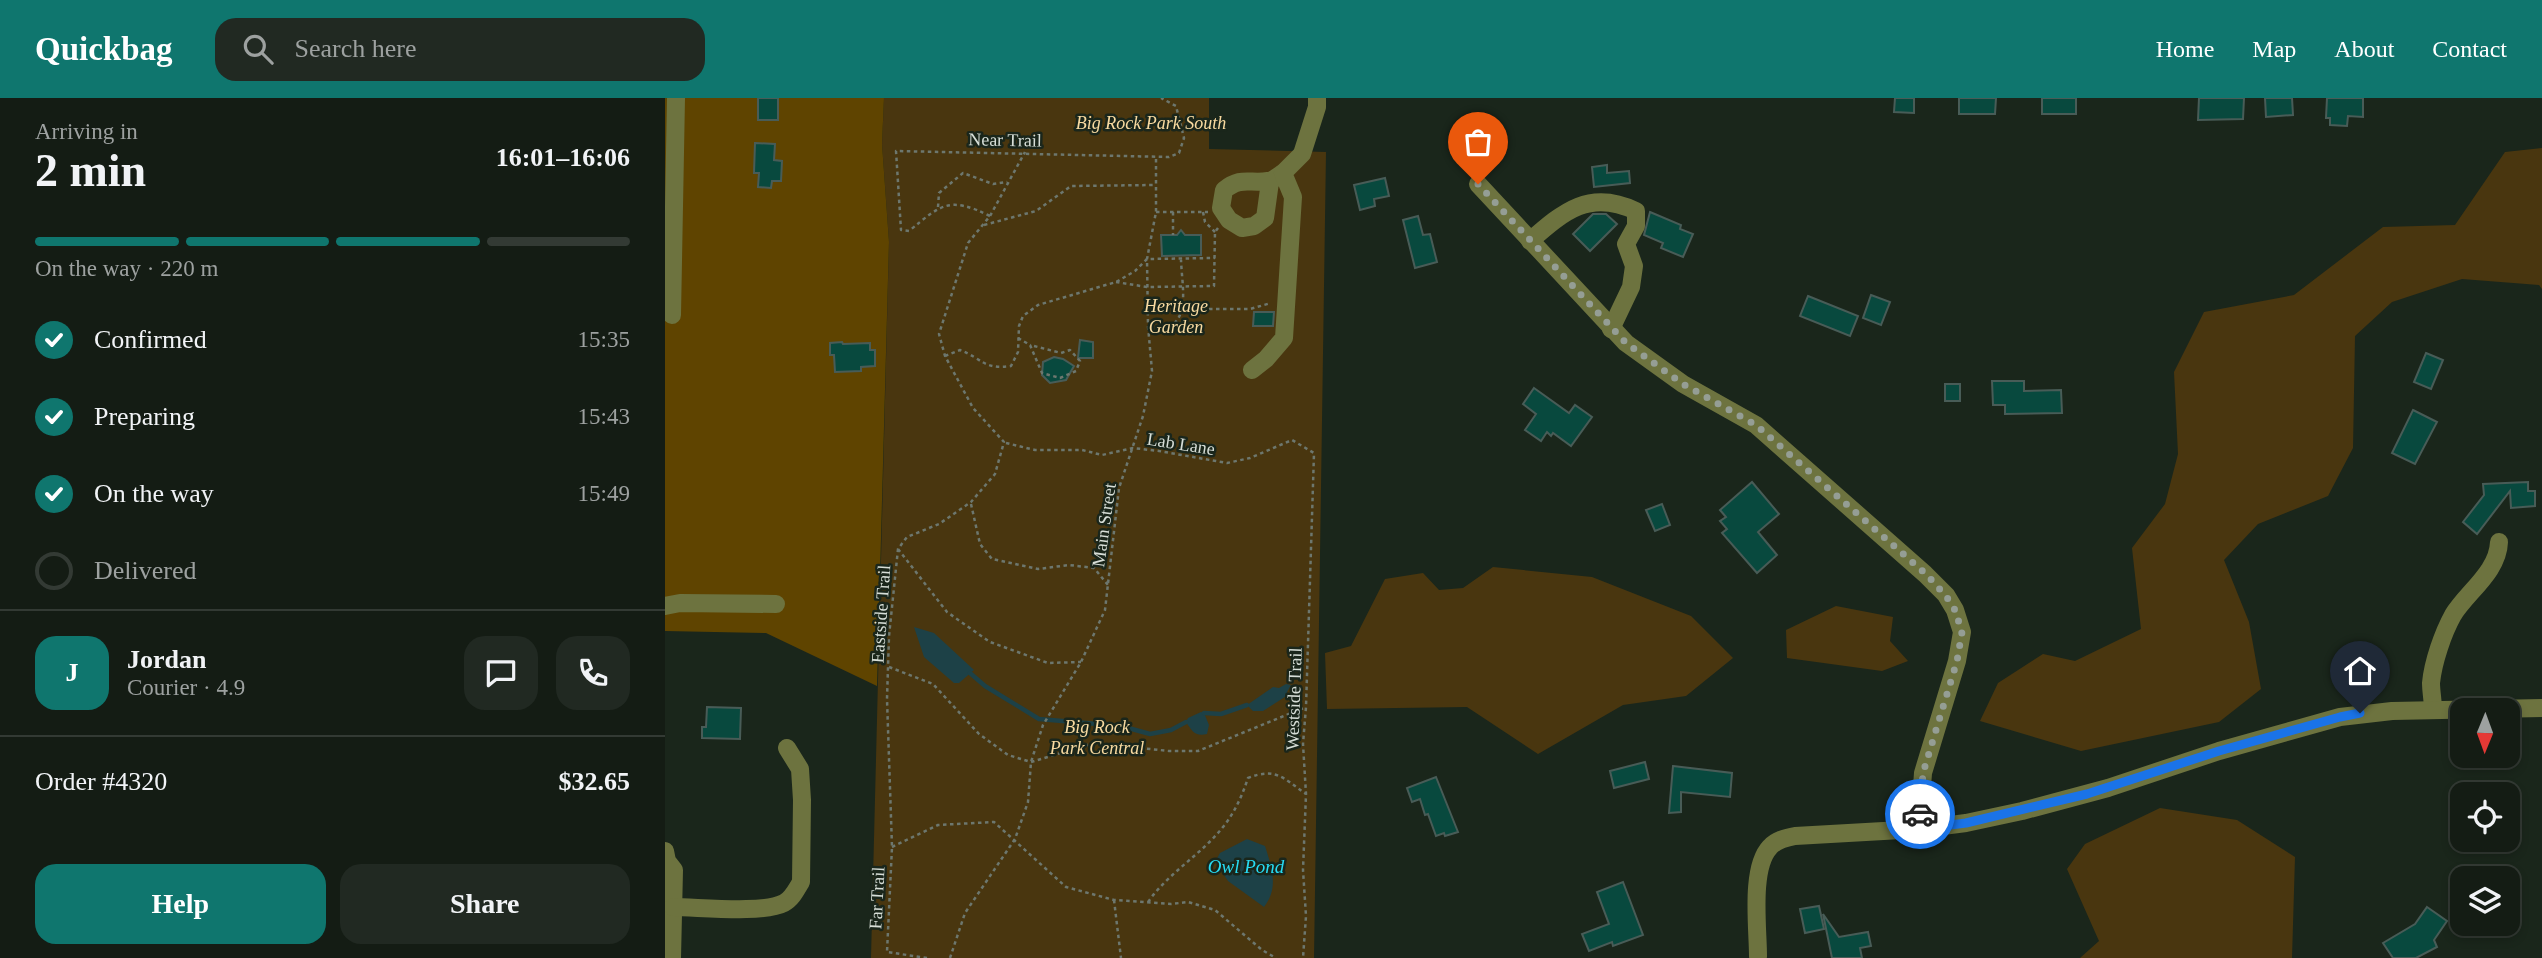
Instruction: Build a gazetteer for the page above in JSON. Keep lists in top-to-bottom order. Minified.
{"streets":{"path":["Near Trail","Lab Lane","Main Street","Eastside Trail","Westside Trail","Far Trail"]},"crossings":[["Near Trail","Main Street"],["Lab Lane","Main Street"],["Lab Lane","Eastside Trail"],["Lab Lane","Westside Trail"],["Eastside Trail","Far Trail"]],"water":["Owl Pond"],"parks":["Big Rock Park South","Heritage Garden","Big Rock Park Central"],"north":"bottom","page":{"header":"Quickbag","search":"Search here","nav":["Home","Map","About","Contact"],"heading":["2 min","Arriving in","16:01–16:06"],"panel":["Jordan","Courier · 4.9","Order #4320","$32.65"],"bar":"On the way · 220 m","list":[["Confirmed","15:35"],["Preparing","15:43"],["On the way","15:49"],"Delivered"],"round":"J","buttons":["Help","Share"]}}
